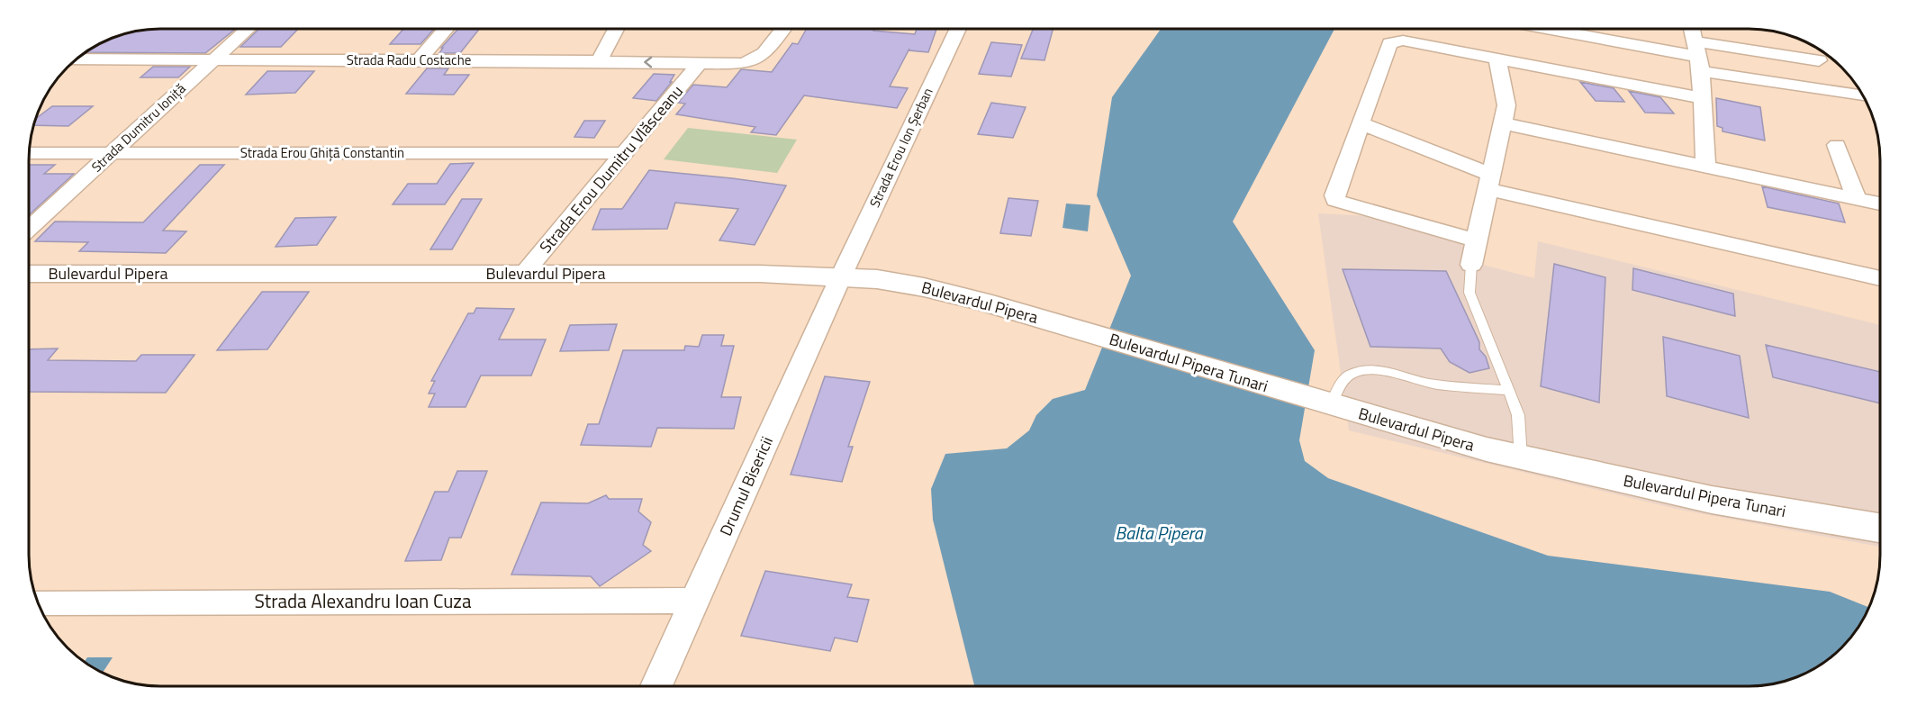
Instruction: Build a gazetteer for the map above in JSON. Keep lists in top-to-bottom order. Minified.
{"streets":{"main road":["Bulevardul Pipera","Bulevardul Pipera Tunari"],"street":["Strada Radu Costache","Strada Dumitru Ioniță","Strada Erou Ion Șerban","Strada Erou Ghiță Constantin","Strada Erou Dumitru Vlăsceanu","Drumul Bisericii","Strada Alexandru Ioan Cuza"]},"crossings":[["Strada Radu Costache","Strada Dumitru Ioniță"],["Strada Radu Costache","Strada Erou Dumitru Vlăsceanu"],["Strada Dumitru Ioniță","Strada Erou Ghiță Constantin"],["Strada Erou Ion Șerban","Bulevardul Pipera"],["Strada Erou Ion Șerban","Drumul Bisericii"],["Strada Erou Ghiță Constantin","Strada Erou Dumitru Vlăsceanu"],["Strada Erou Dumitru Vlăsceanu","Bulevardul Pipera"],["Bulevardul Pipera","Bulevardul Pipera Tunari"],["Bulevardul Pipera","Drumul Bisericii"],["Drumul Bisericii","Strada Alexandru Ioan Cuza"]],"water":["Balta Pipera"]}
